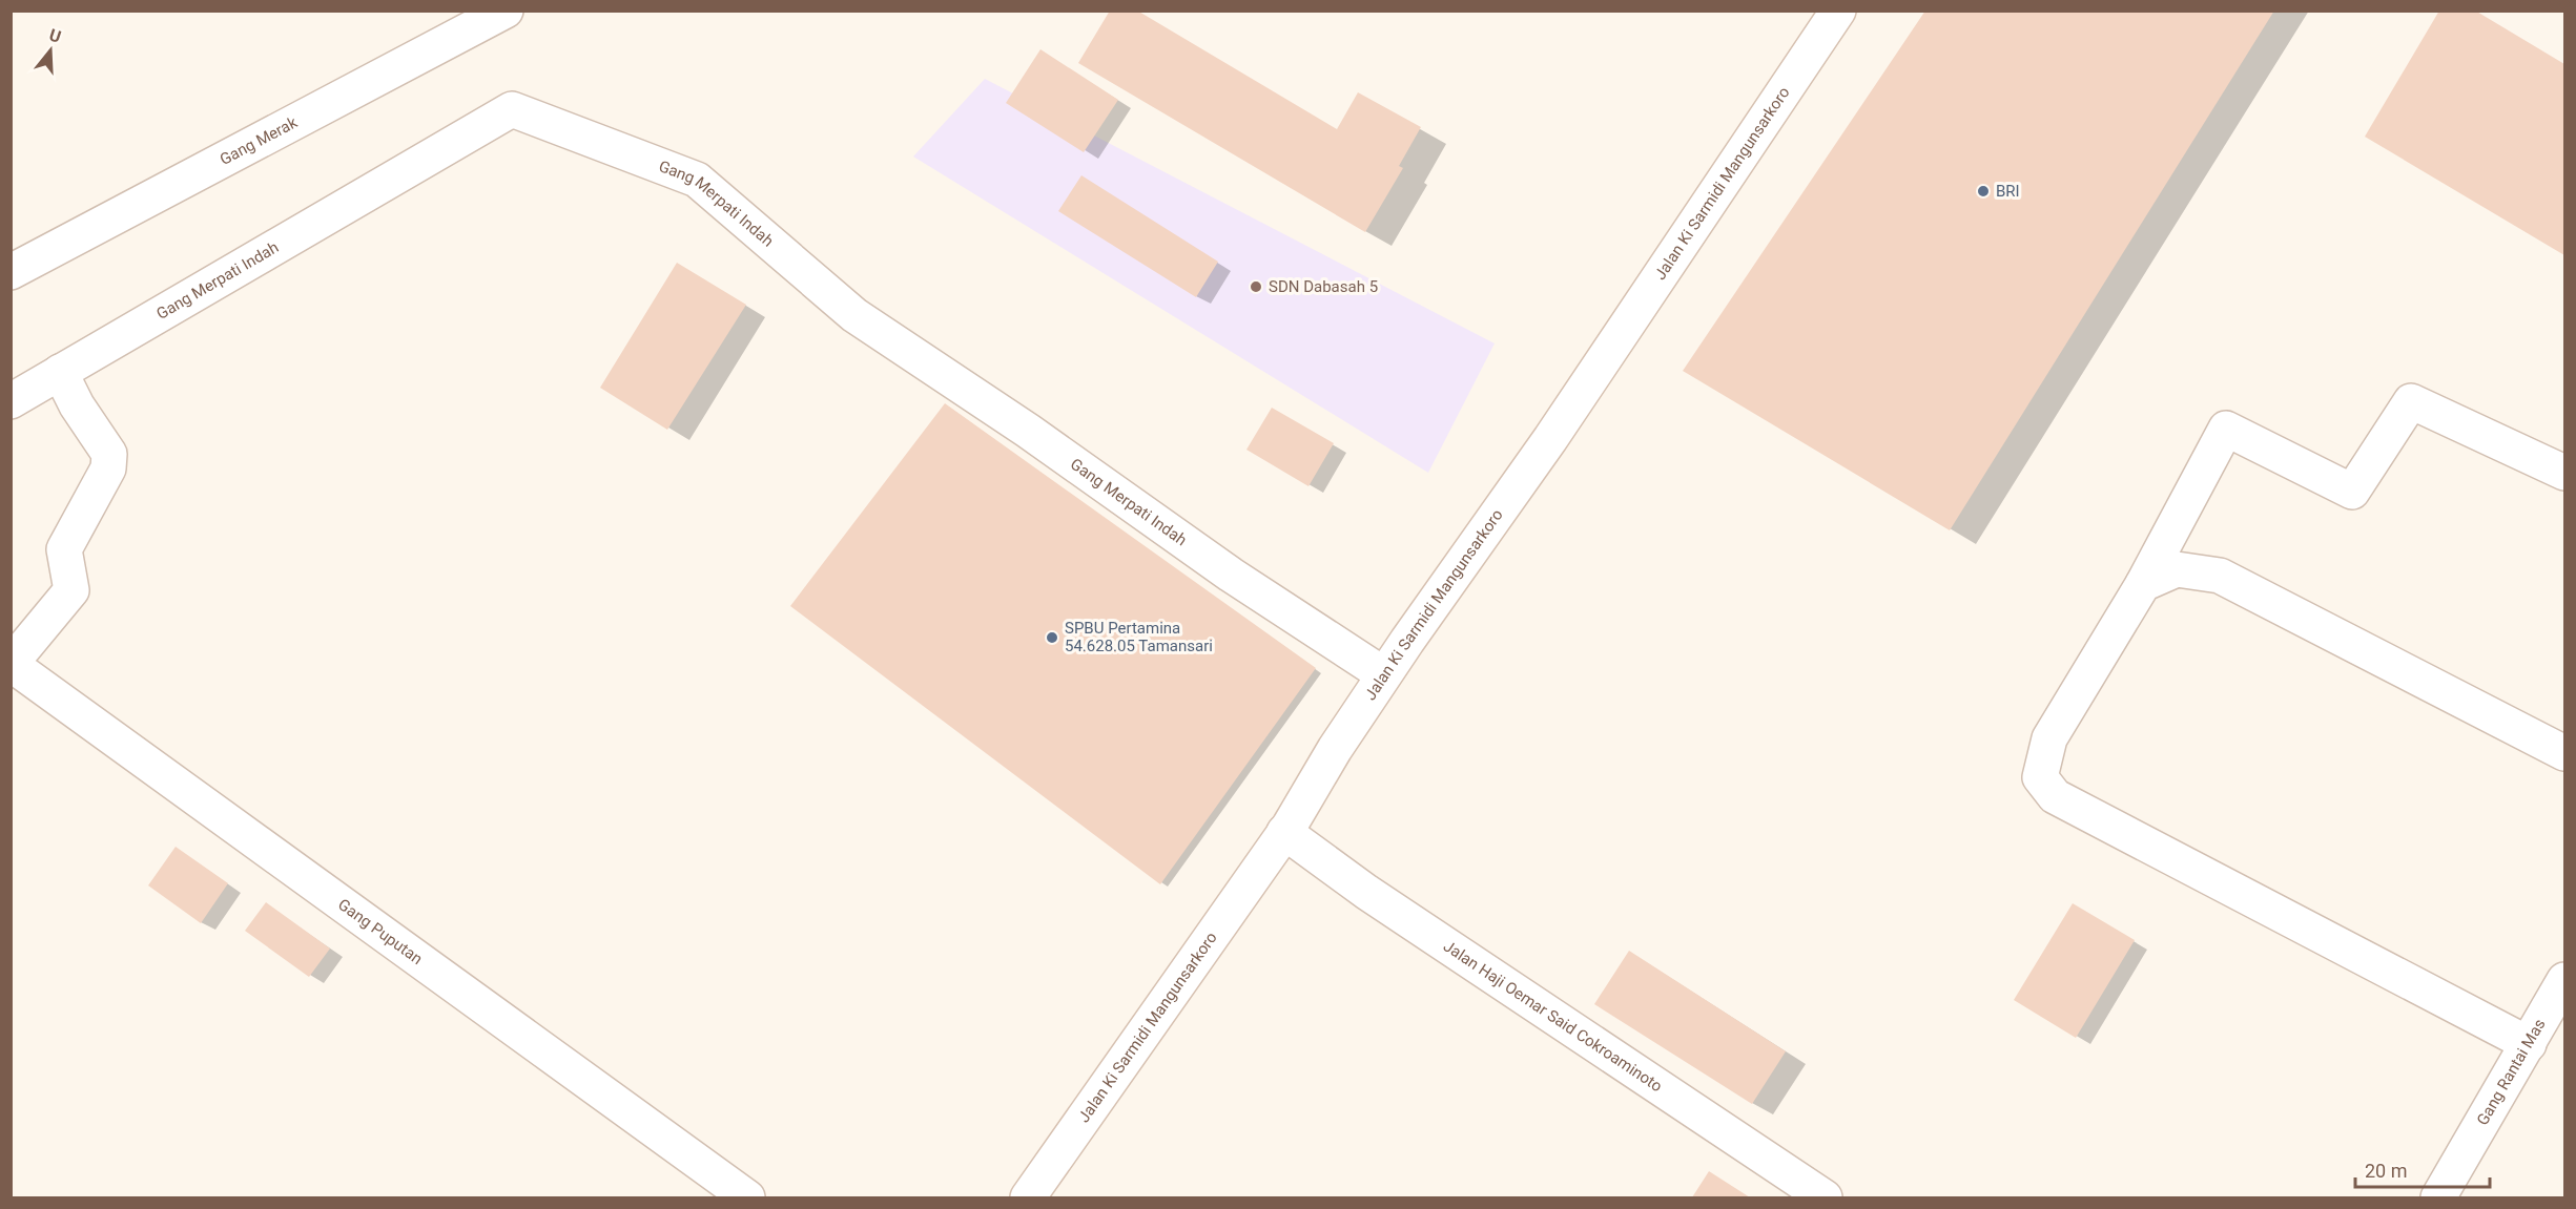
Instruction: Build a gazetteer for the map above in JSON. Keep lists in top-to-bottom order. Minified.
{"streets":{"street":["Gang Merak","Jalan Ki Sarmidi Mangunsarkoro","Gang Merpati Indah","Gang Puputan","Jalan Haji Oemar Said Cokroaminoto","Gang Rantai Mas"]},"crossings":[["Jalan Ki Sarmidi Mangunsarkoro","Jalan Haji Oemar Said Cokroaminoto"]],"places":["BRI","SDN Dabasah 5","SPBU Pertamina 54.628.05 Tamansari"],"scale_bar":"20 m","north":"top"}
